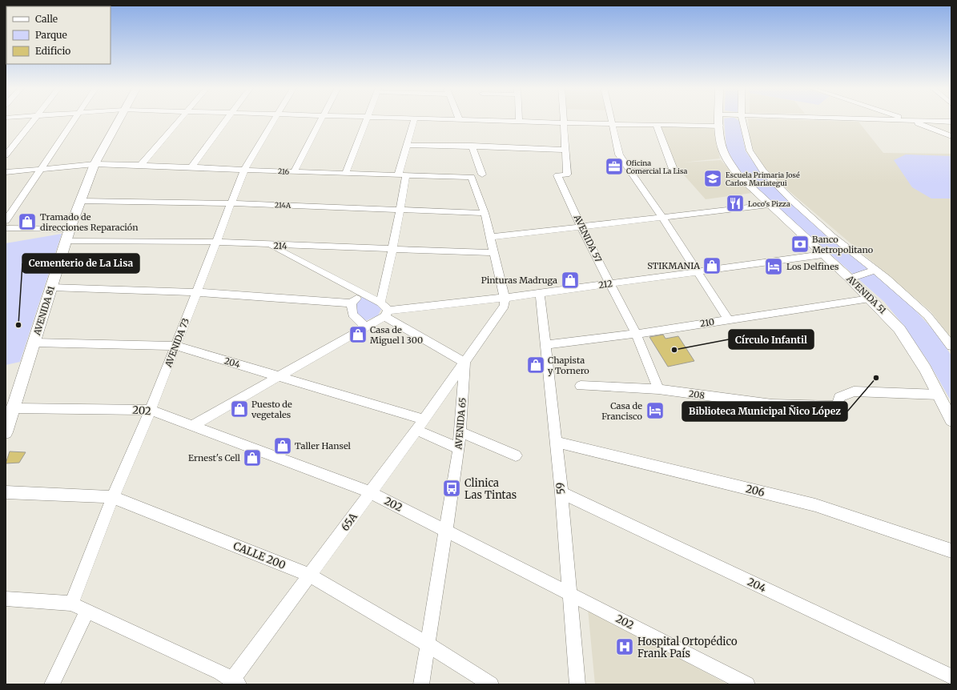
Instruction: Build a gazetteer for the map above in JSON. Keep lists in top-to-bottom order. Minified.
{"streets":{"main road":["AVENIDA 51","AVENIDA 81"],"street":["216","214A","AVENIDA 57","214","212","210","AVENIDA 73","204","208","202","AVENIDA 65","59","206","65A","CALLE 200"]},"crossings":[["216","214A"],["216","AVENIDA 81"],["216","AVENIDA 73"],["214A","AVENIDA 81"],["214A","AVENIDA 73"],["AVENIDA 57","212"],["AVENIDA 57","210"],["AVENIDA 57","208"],["214","AVENIDA 81"],["214","AVENIDA 73"],["212","AVENIDA 51"],["212","59"],["AVENIDA 51","210"],["AVENIDA 51","208"],["AVENIDA 81","204"],["AVENIDA 81","202"],["210","59"],["AVENIDA 73","204"],["AVENIDA 73","202"],["AVENIDA 73","CALLE 200"],["204","AVENIDA 65"],["204","59"],["204","65A"],["202","AVENIDA 65"],["202","59"],["202","65A"],["AVENIDA 65","65A"],["AVENIDA 65","CALLE 200"],["59","206"],["65A","CALLE 200"]],"places":{"office":["Oficina Comercial La Lisa"],"school or university":["Escuela Primaria José Carlos Mariategui"],"restaurant":["Loco's Pizza"],"shop":["Tramado de direcciones Reparación","STIKMANIA","Pinturas Madruga","Casa de Miguel l 300","Chapista y Tornero","Puesto de vegetales","Taller Hansel","Ernest's Cell"],"bank":["Banco Metropolitano"],"hotel":["Los Delfines","Casa de Francisco"],"other":["Cementerio de La Lisa","Círculo Infantil","Biblioteca Municipal Ñico López"],"bus stop":["Clinica Las Tintas"],"hospital":["Hospital Ortopédico Frank País"]},"legend":["Calle","Parque","Edificio"]}
